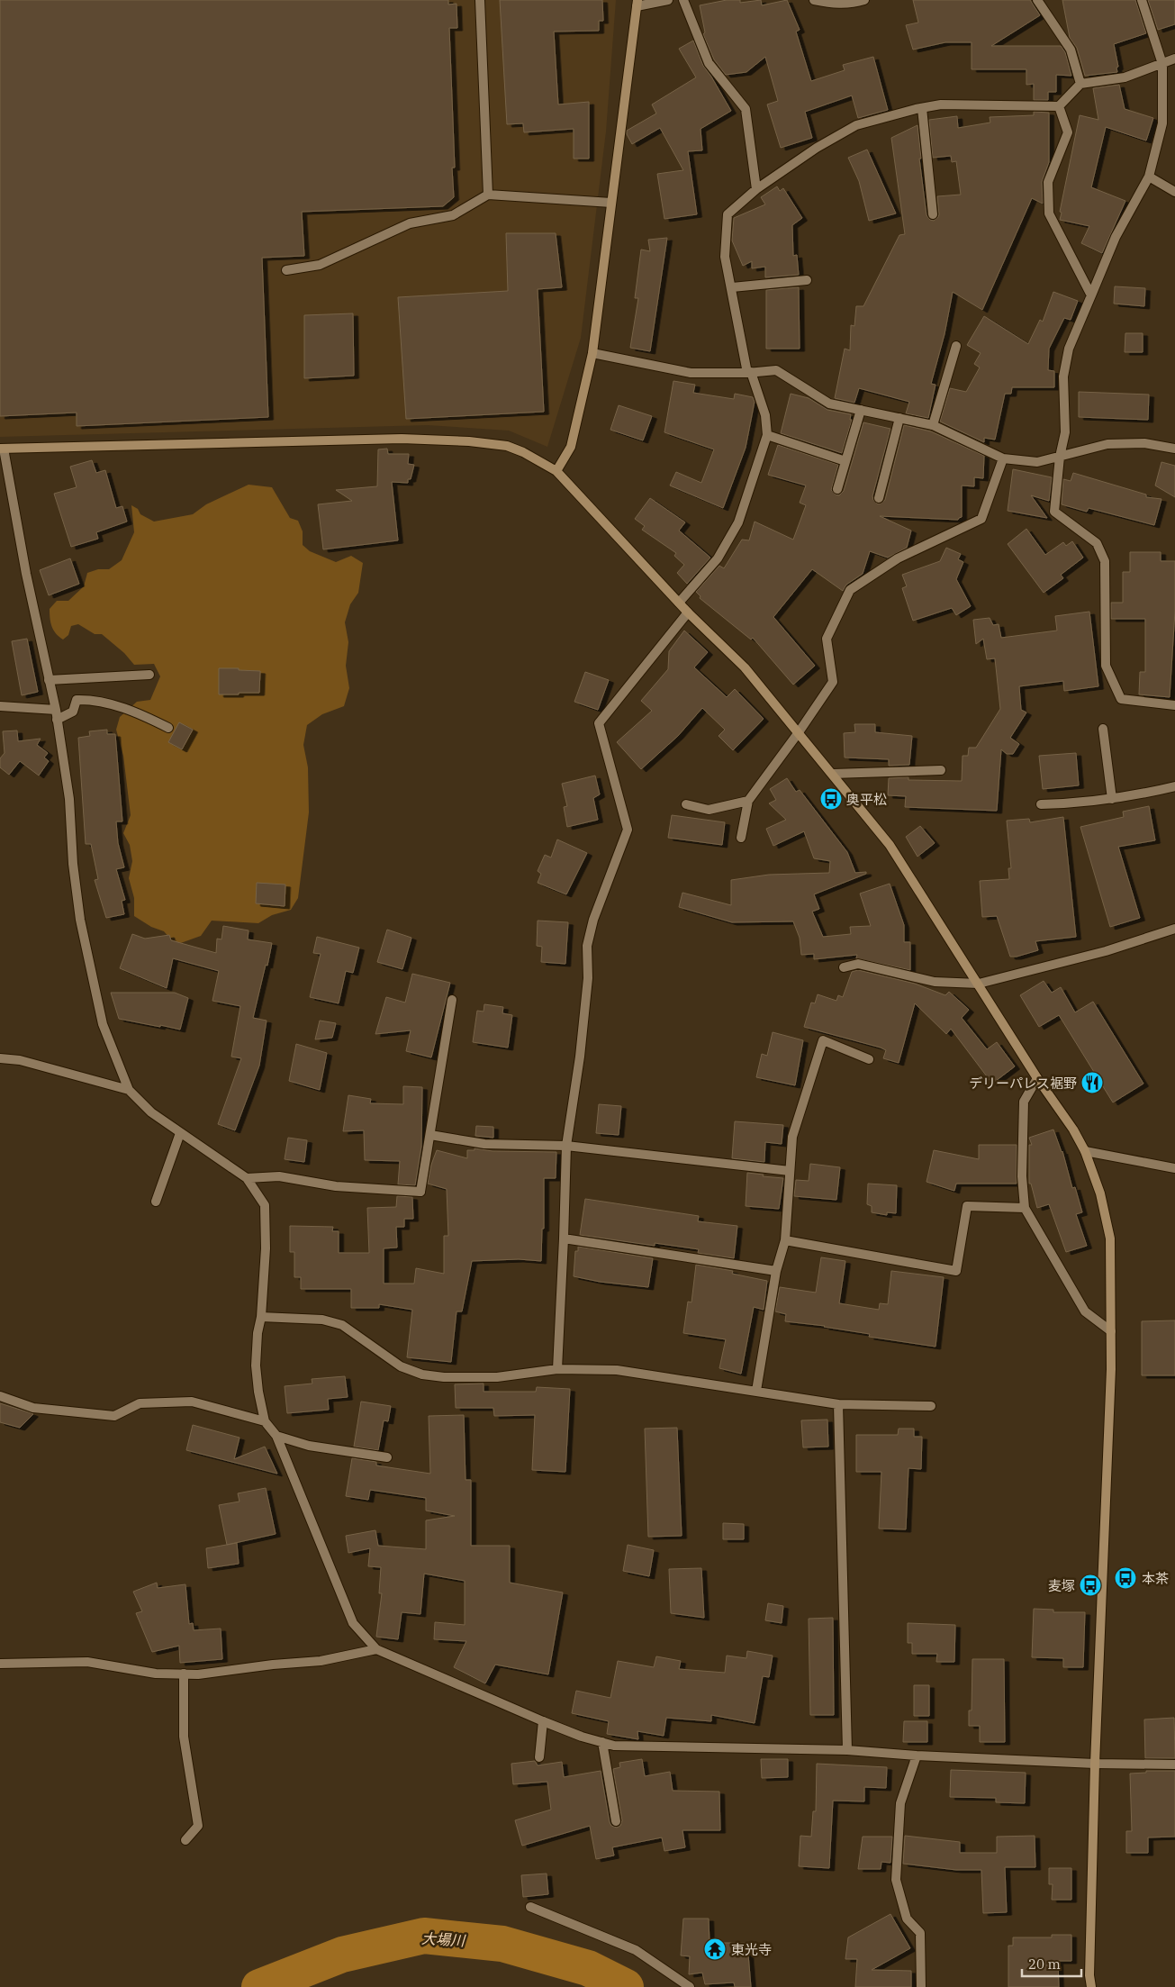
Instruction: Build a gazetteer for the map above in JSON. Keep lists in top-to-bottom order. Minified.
{"water":["大場川"],"places":{"bus stop":["奥平松","本茶","麦塚"],"restaurant":["デリーパレス裾野"],"temple":["東光寺"]},"scale_bar":"20 m"}
